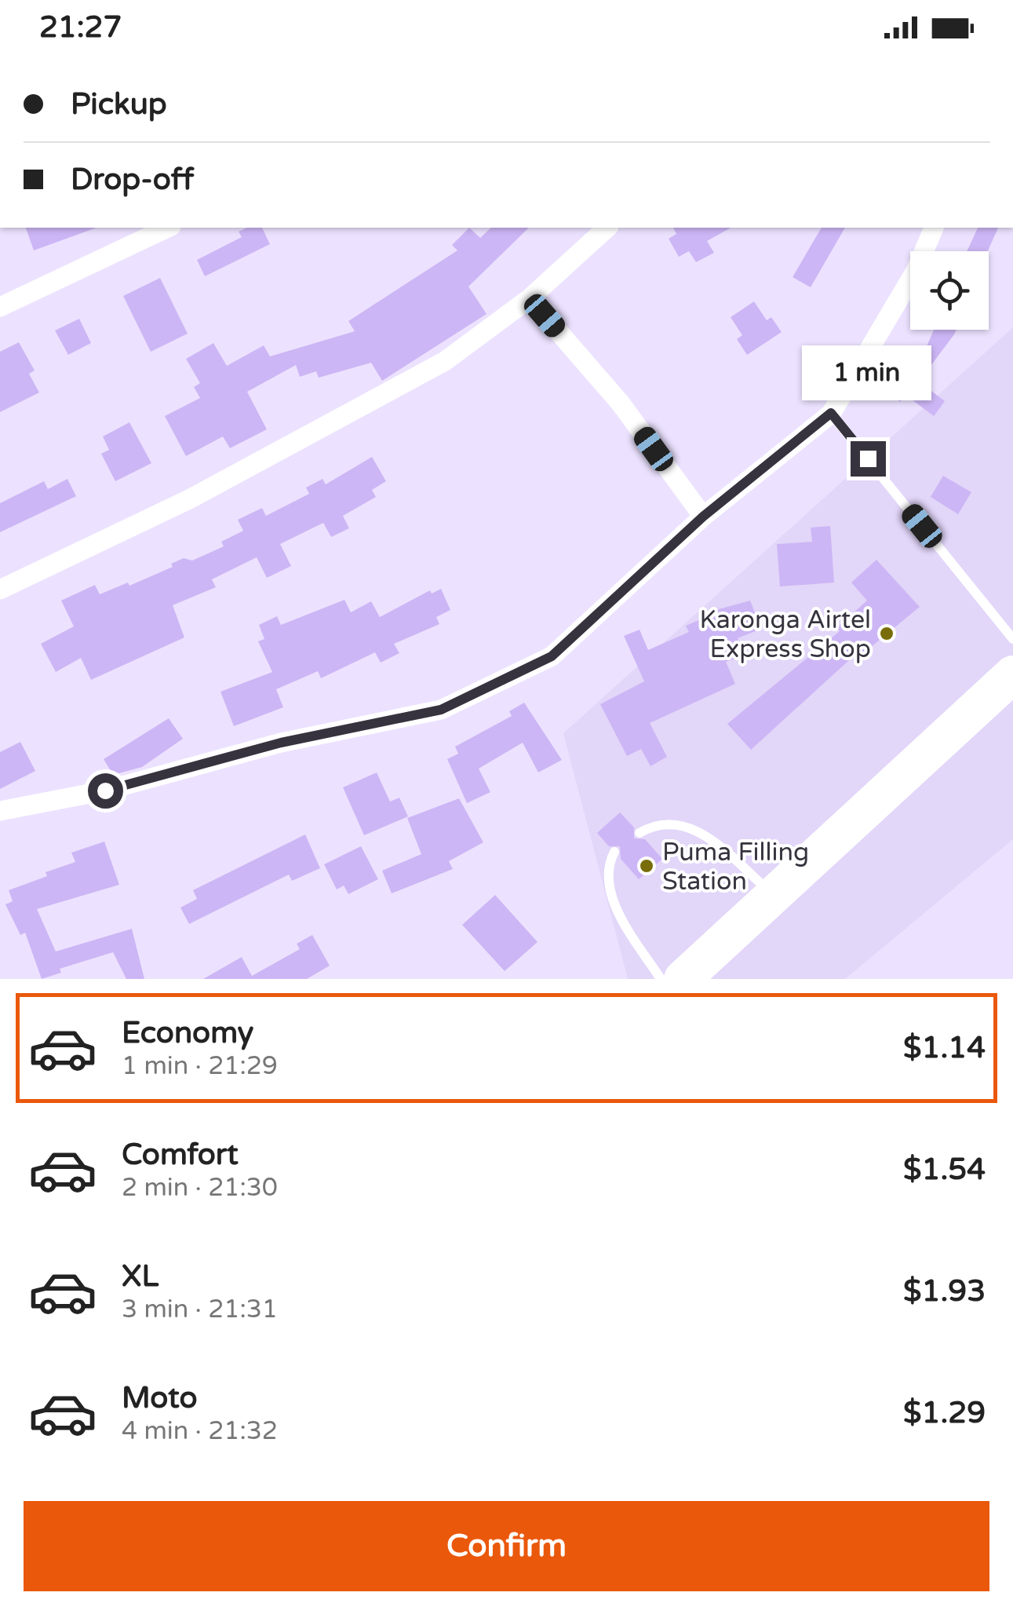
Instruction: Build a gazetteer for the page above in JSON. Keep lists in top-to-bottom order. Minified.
{"places":["Karonga Airtel Express Shop","Puma Filling Station"],"page":{"status":"21:27","banner":["Pickup","Drop-off"],"bubble":"1 min","list":[{"name":"Economy","note":"1 min · 21:29","value":"$1.14"},{"name":"Comfort","note":"2 min · 21:30","value":"$1.54"},{"name":"XL","note":"3 min · 21:31","value":"$1.93"},{"name":"Moto","note":"4 min · 21:32","value":"$1.29"}],"buttons":"Confirm"}}
